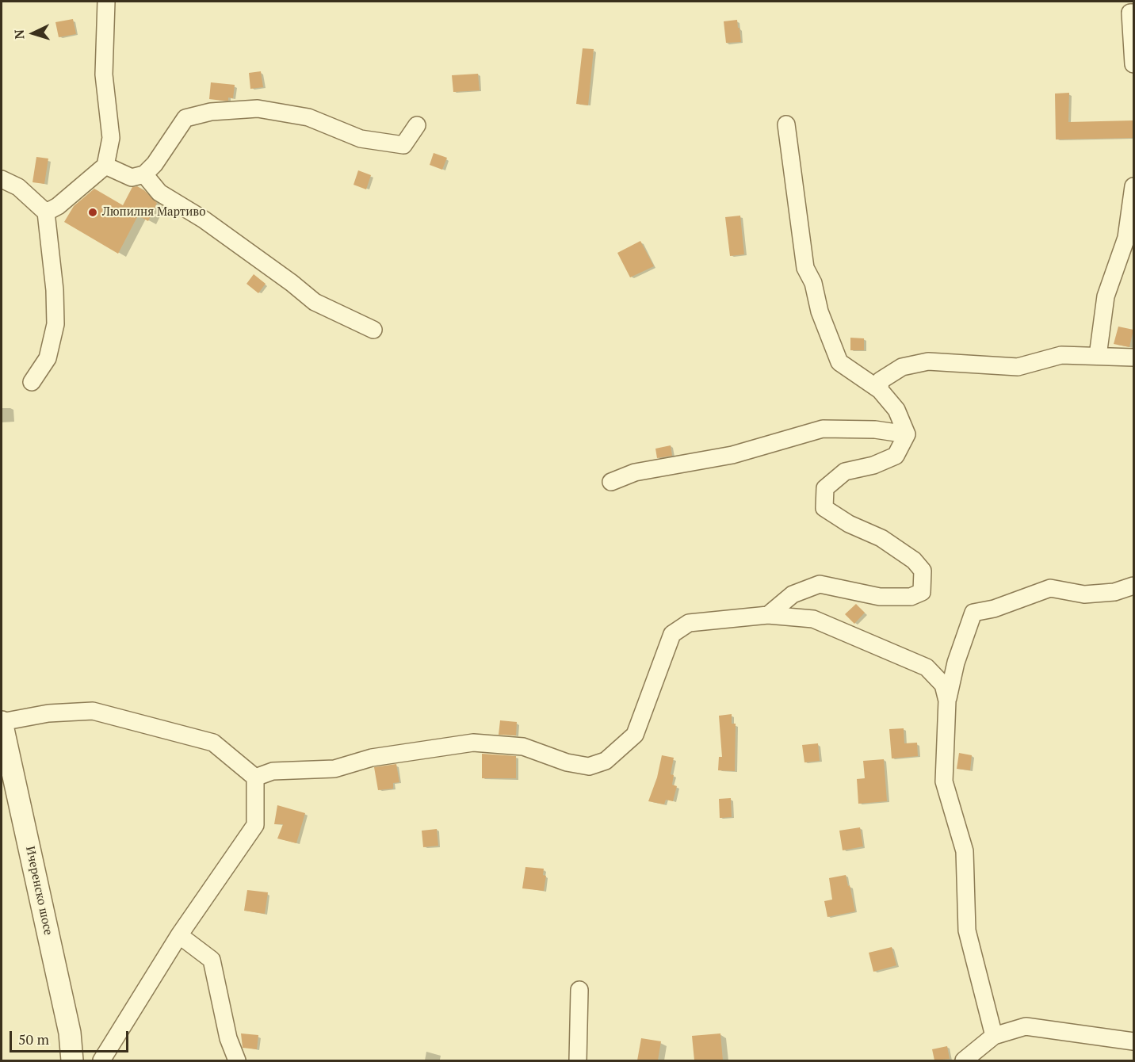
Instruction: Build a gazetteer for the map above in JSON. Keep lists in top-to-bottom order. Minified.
{"streets":{"street":["Ичеренско шосе"]},"places":["Люпилня Мартиво"],"scale_bar":"50 m","north":"left"}
